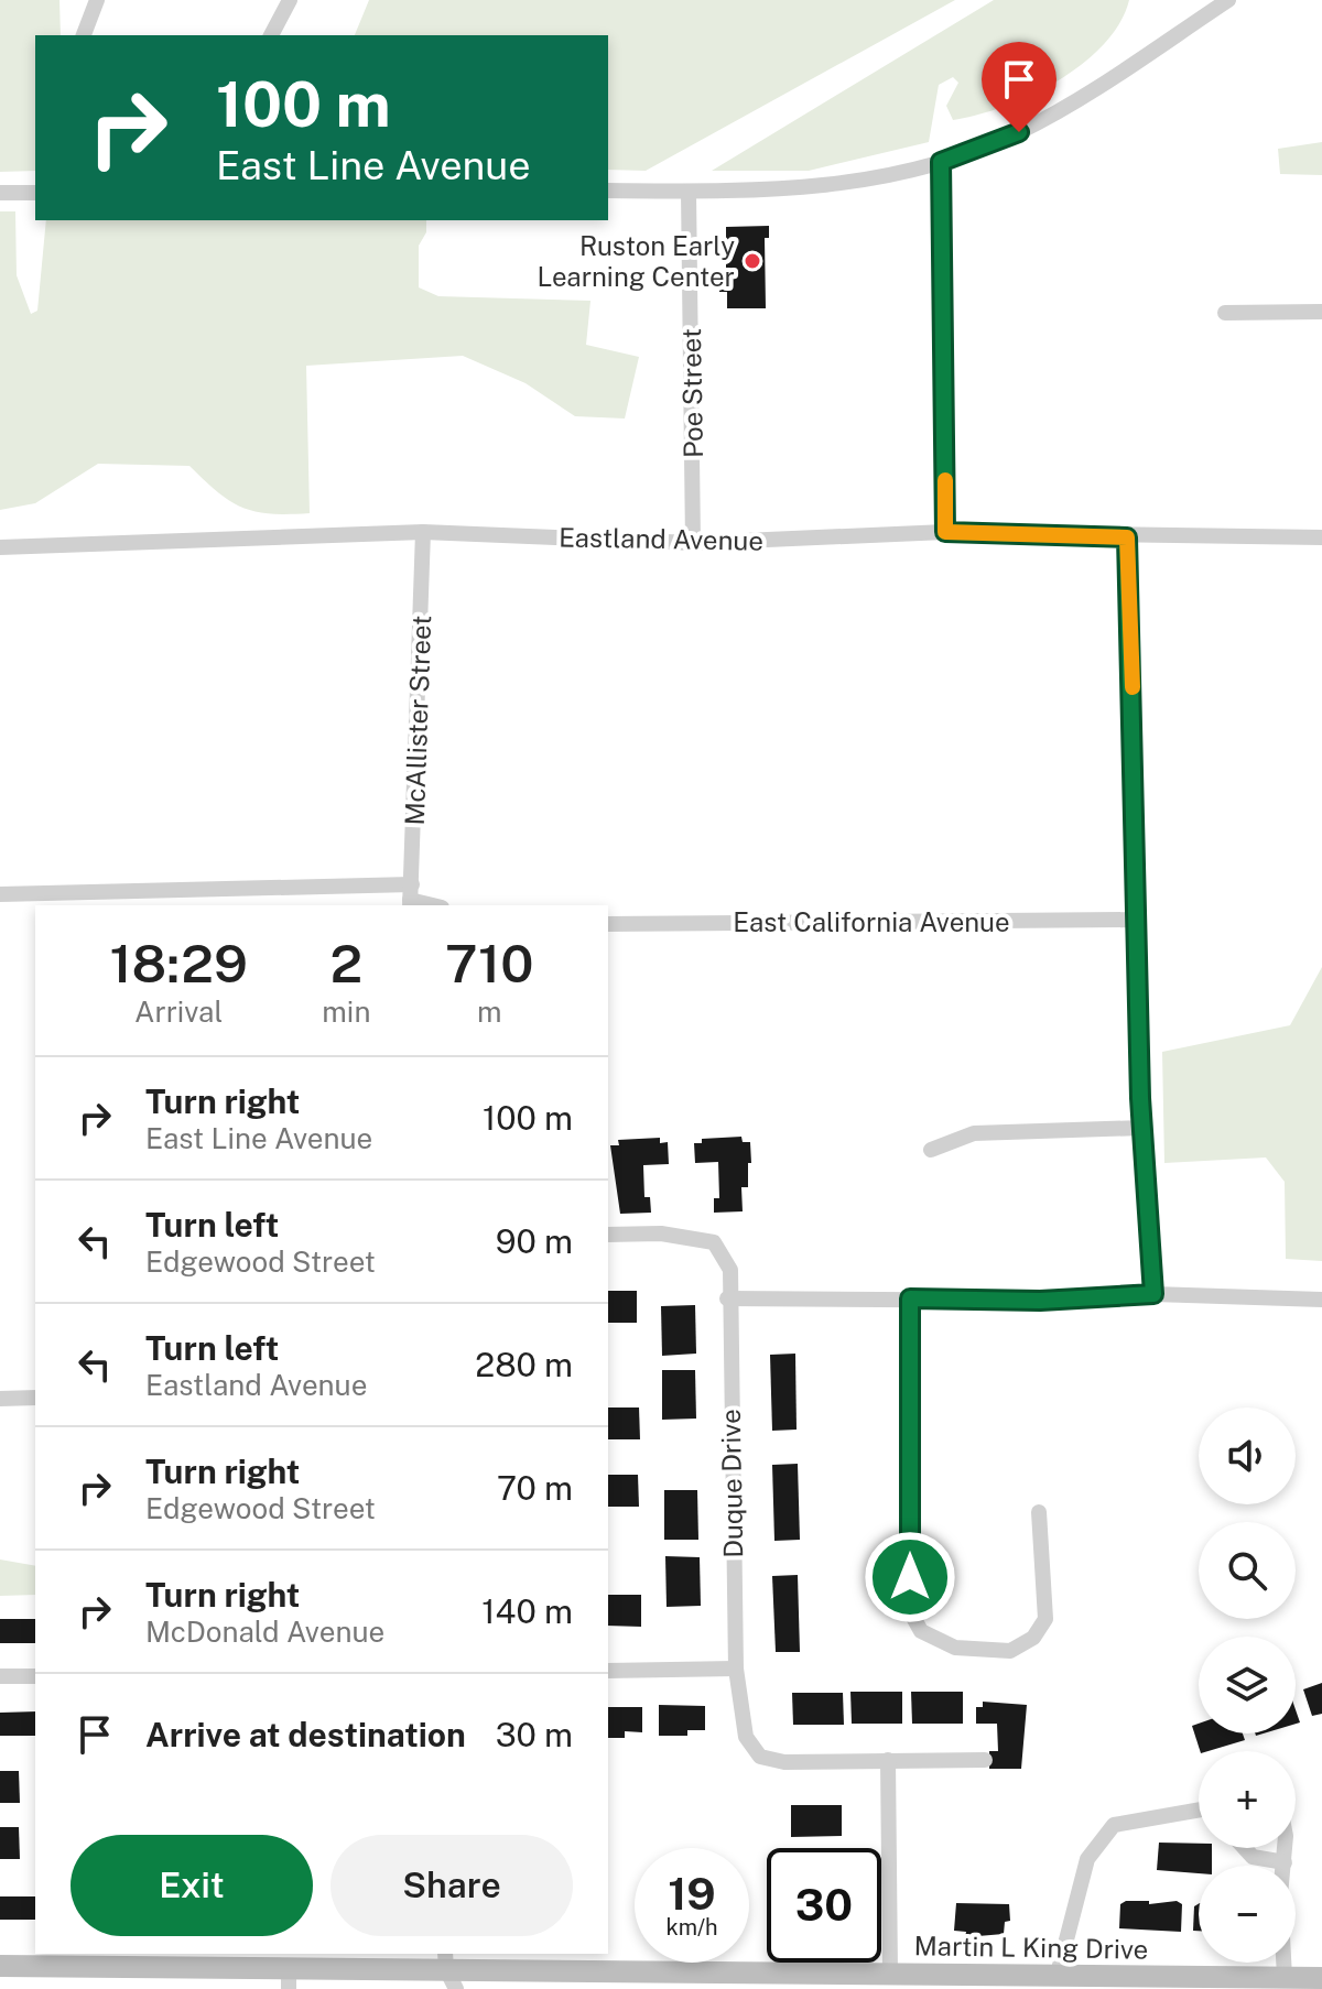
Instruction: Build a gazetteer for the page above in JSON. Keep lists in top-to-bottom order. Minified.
{"streets":{"main road":["Martin L King Drive"],"street":["Poe Street","Eastland Avenue","McAllister Street","East California Avenue","Duque Drive"]},"crossings":[["Poe Street","Eastland Avenue"],["Eastland Avenue","McAllister Street"]],"places":["Ruston Early Learning Center"],"page":{"turn":["100 m","East Line Avenue"],"eta":["18:29","Arrival","2","min","710","m"],"list":[{"name":"Turn right","note":"East Line Avenue","value":"100 m"},{"name":"Turn left","note":"Edgewood Street","value":"90 m"},{"name":"Turn left","note":"Eastland Avenue","value":"280 m"},{"name":"Turn right","note":"Edgewood Street","value":"70 m"},{"name":"Turn right","note":"McDonald Avenue","value":"140 m"},{"name":"Arrive at destination","value":"30 m"}],"map_buttons":["+","−"],"buttons":["Exit","Share"],"speed":"19 km/h","limit":"30"}}
